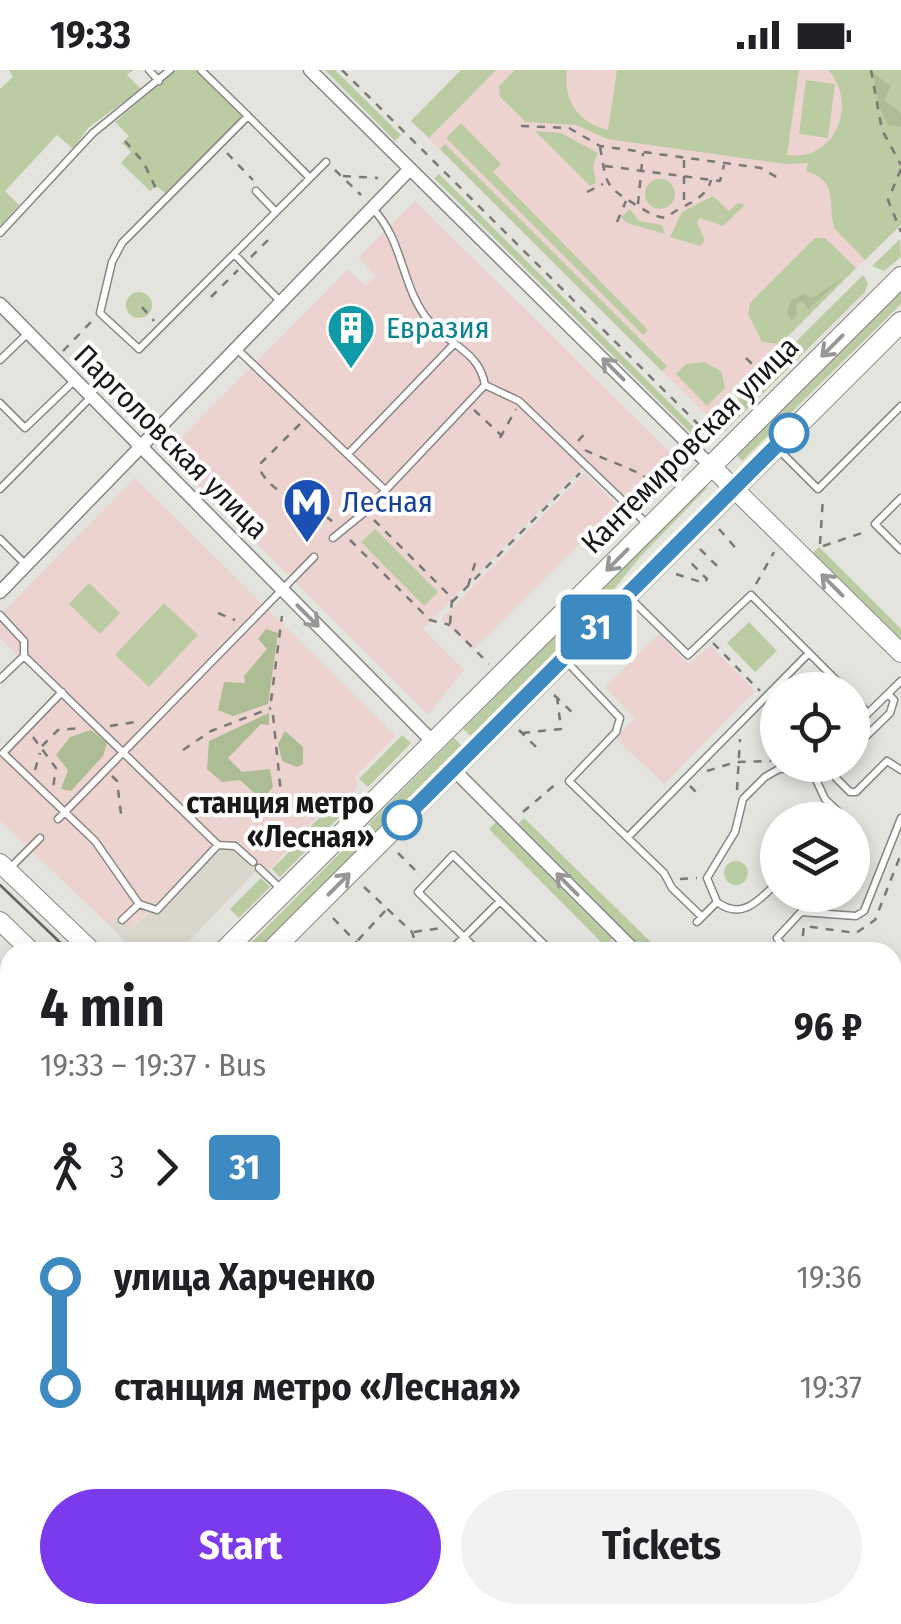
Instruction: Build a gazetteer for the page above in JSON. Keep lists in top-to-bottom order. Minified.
{"streets":{"main road":["Кантемировская улица"],"street":["Парголовская улица"]},"crossings":[["Парголовская улица","Кантемировская улица"]],"places":{"building":["Евразия"],"metro station":["Лесная"],"other":["станция метро «Лесная»"]},"lines":["bus line 31"],"page":{"status":"19:33","on_map":"31","heading":["4 min","19:33 – 19:37 · Bus","96 ₽"],"legs":["3","31"],"list":[{"name":"улица Харченко","value":"19:36"},{"name":"станция метро «Лесная»","value":"19:37"}],"buttons":["Start","Tickets"]}}
